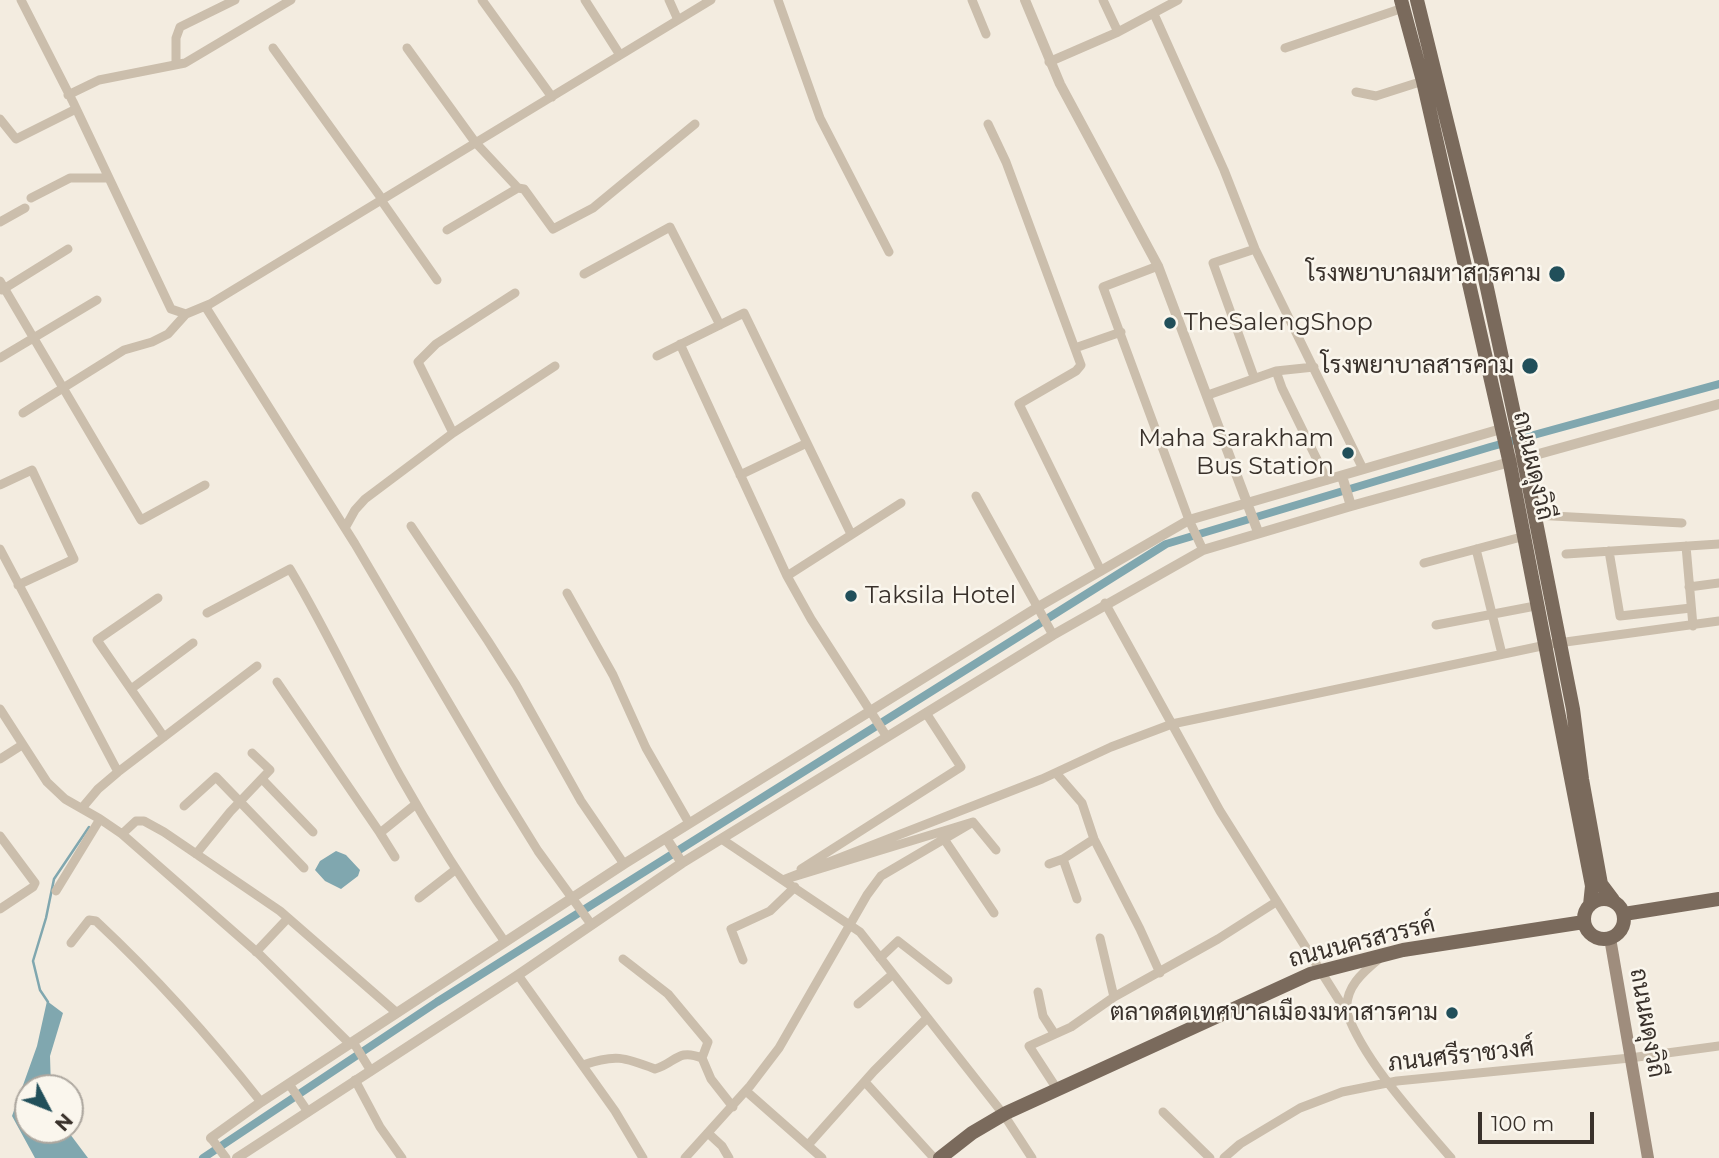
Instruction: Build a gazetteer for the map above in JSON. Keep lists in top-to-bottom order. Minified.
{"streets":{"main road":["ถนนผดุงวิถี","ถนนนครสวรรค์"],"street":["ภนนศรีราชวงศ์"]},"crossings":[["ถนนผดุงวิถี","ถนนนครสวรรค์"],["ถนนผดุงวิถี","ภนนศรีราชวงศ์"]],"places":["โรงพยาบาลมหาสารคาม","TheSalengShop","โรงพยาบาลสารคาม","Maha Sarakham Bus Station","Taksila Hotel","ตลาดสดเทศบาลเมืองมหาสารคาม"],"scale_bar":"100 m","north":"bottom right"}
